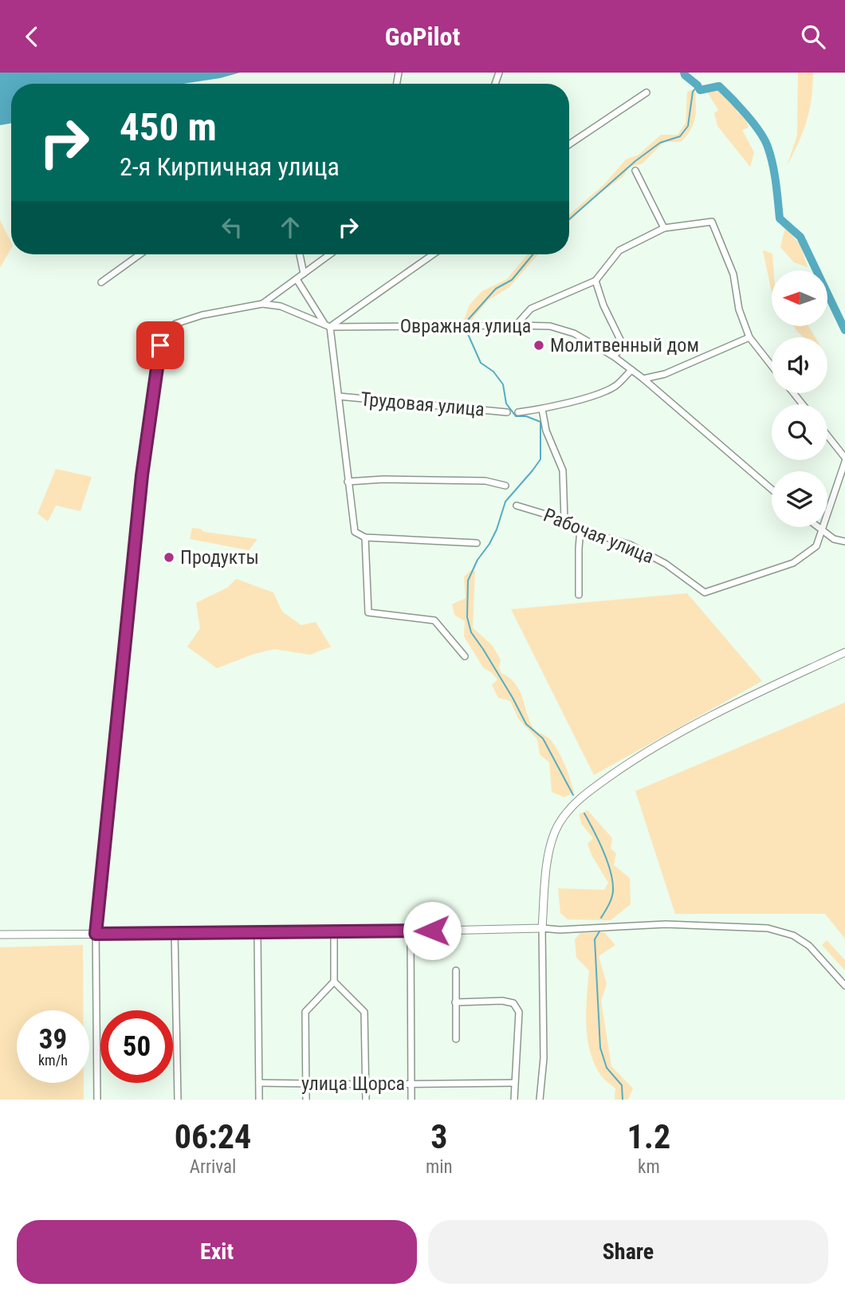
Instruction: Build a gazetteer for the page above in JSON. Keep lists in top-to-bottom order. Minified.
{"streets":{"street":["Овражная улица","Трудовая улица","Рабочая улица","улица Щорса"]},"places":["Молитвенный дом","Продукты"],"north":"left","page":{"header":"GoPilot","turn":["450 m","2-я Кирпичная улица"],"speed":"39 km/h","limit":"50","eta":["06:24","Arrival","3","min","1.2","km"],"buttons":["Exit","Share"]}}
